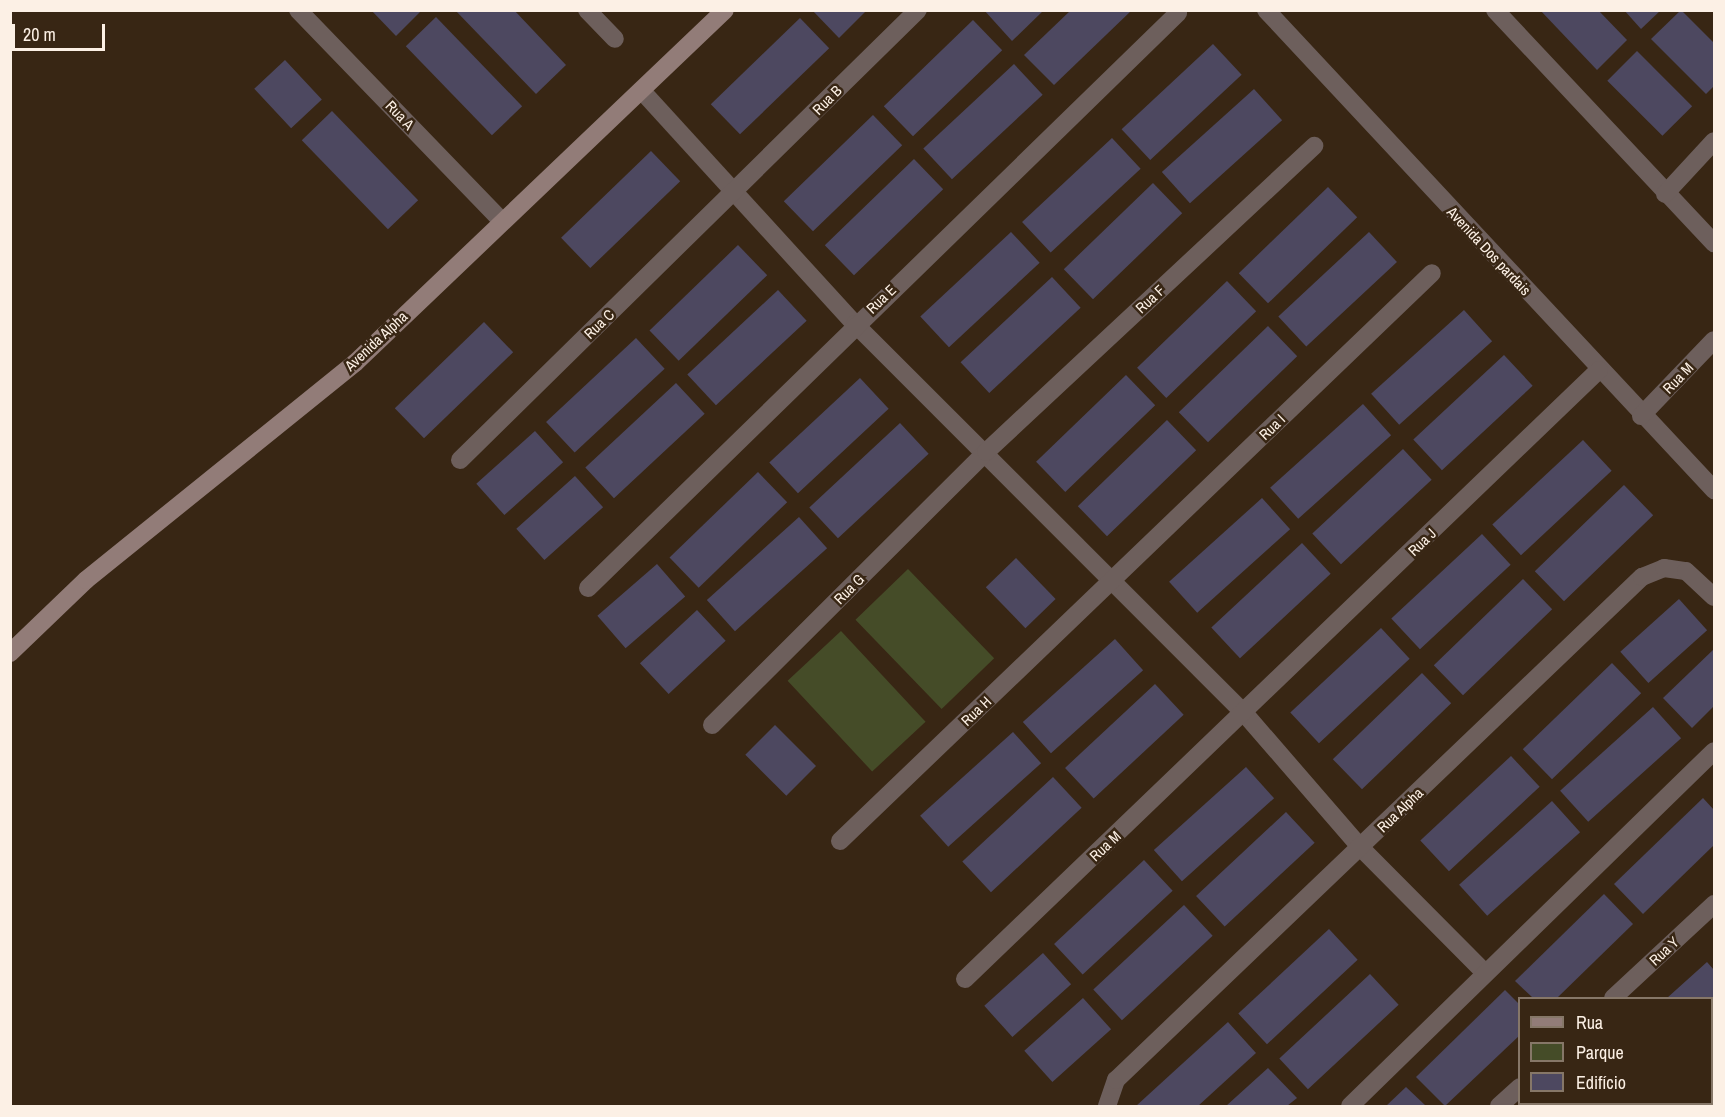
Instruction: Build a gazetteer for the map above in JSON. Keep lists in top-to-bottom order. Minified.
{"streets":{"street":["Rua B","Rua A","Avenida Dos pardais","Rua E","Rua F","Rua C","Avenida Alpha","Rua M","Rua I","Rua J","Rua G","Rua H","Rua Alpha","Rua Y"]},"crossings":[["Rua B","Rua C"],["Rua A","Avenida Alpha"],["Avenida Dos pardais","Rua M"],["Avenida Dos pardais","Rua J"],["Rua F","Rua G"],["Rua M","Rua J"],["Rua I","Rua H"]],"legend":["Rua","Parque","Edifício"],"scale_bar":"20 m"}
